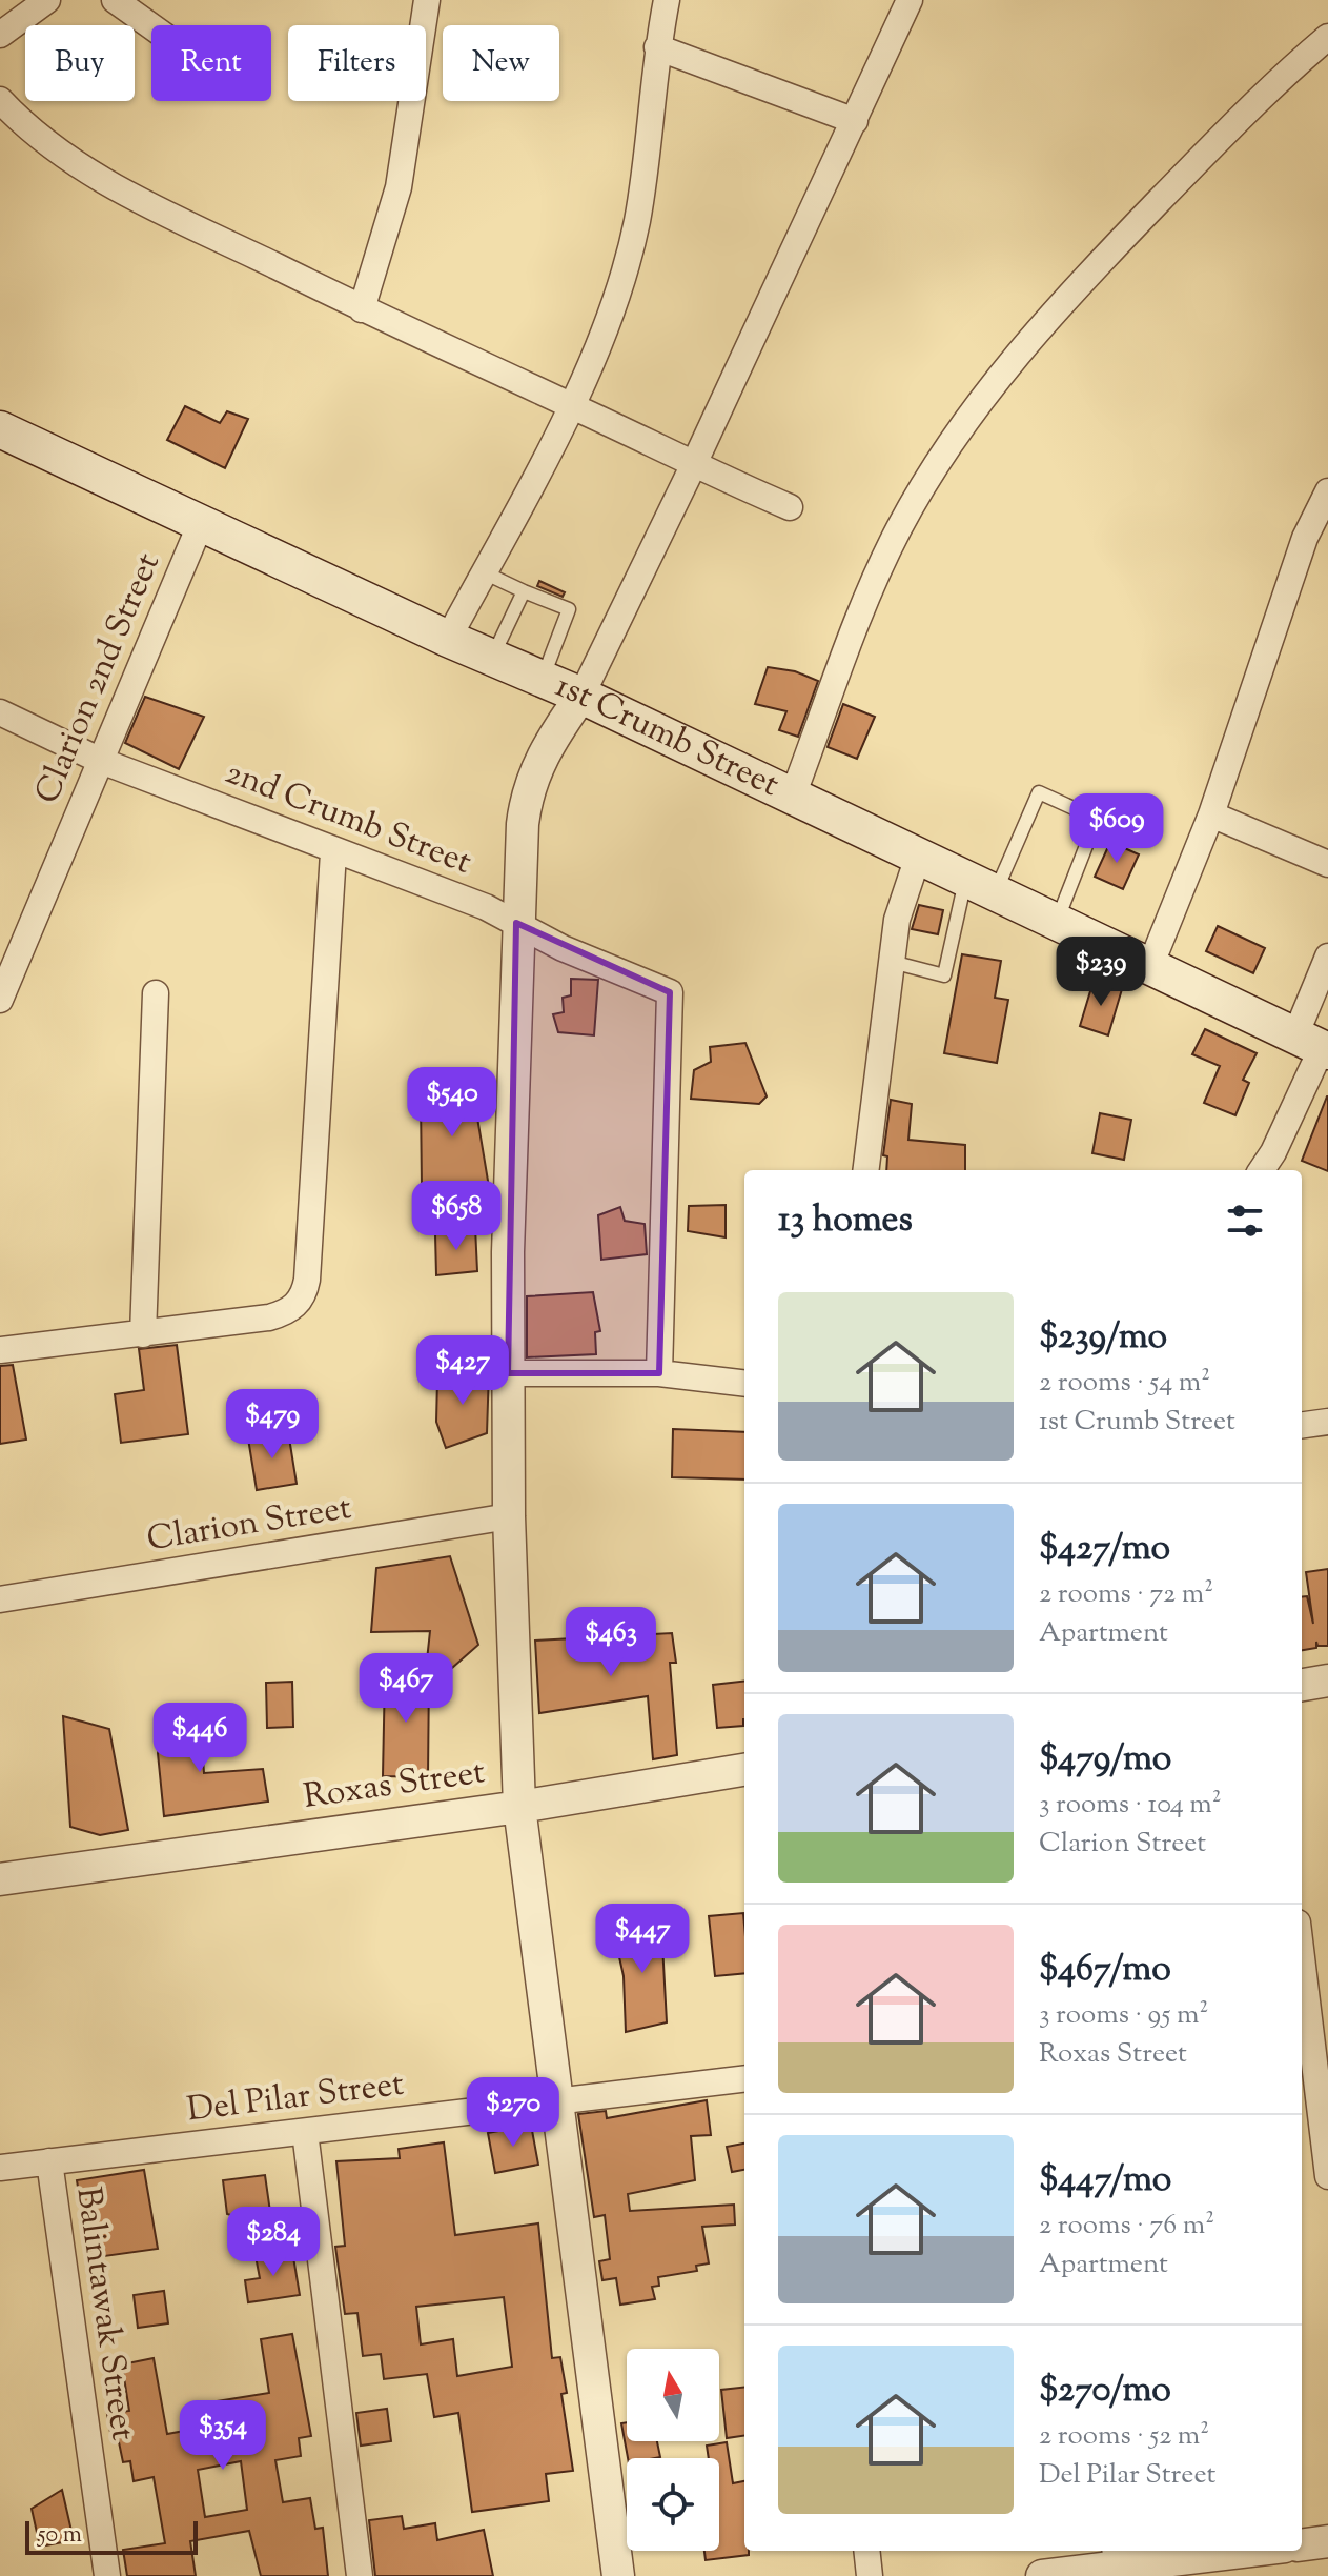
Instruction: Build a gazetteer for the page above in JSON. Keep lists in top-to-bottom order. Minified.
{"streets":{"main road":["1st Crumb Street"],"street":["Clarion 2nd Street","2nd Crumb Street","Clarion Street","Roxas Street","Del Pilar Street","Balintawak Street"]},"crossings":[["Clarion 2nd Street","1st Crumb Street"],["Clarion 2nd Street","2nd Crumb Street"],["Del Pilar Street","Balintawak Street"]],"scale_bar":"50 m","north":"top","page":{"chip":["Buy","Rent","Filters","New"],"price":["$609","$239","$540","$658","$427","$479","$463","$467","$446","$447","$270","$284","$354"],"heading":"13 homes","list":[{"name":"$239/mo","note":"2 rooms · 54 m² · 1st Crumb Street"},{"name":"$427/mo","note":"2 rooms · 72 m² · Apartment"},{"name":"$479/mo","note":"3 rooms · 104 m² · Clarion Street"},{"name":"$467/mo","note":"3 rooms · 95 m² · Roxas Street"},{"name":"$447/mo","note":"2 rooms · 76 m² · Apartment"},{"name":"$270/mo","note":"2 rooms · 52 m² · Del Pilar Street"}],"scale":"50 m"}}
